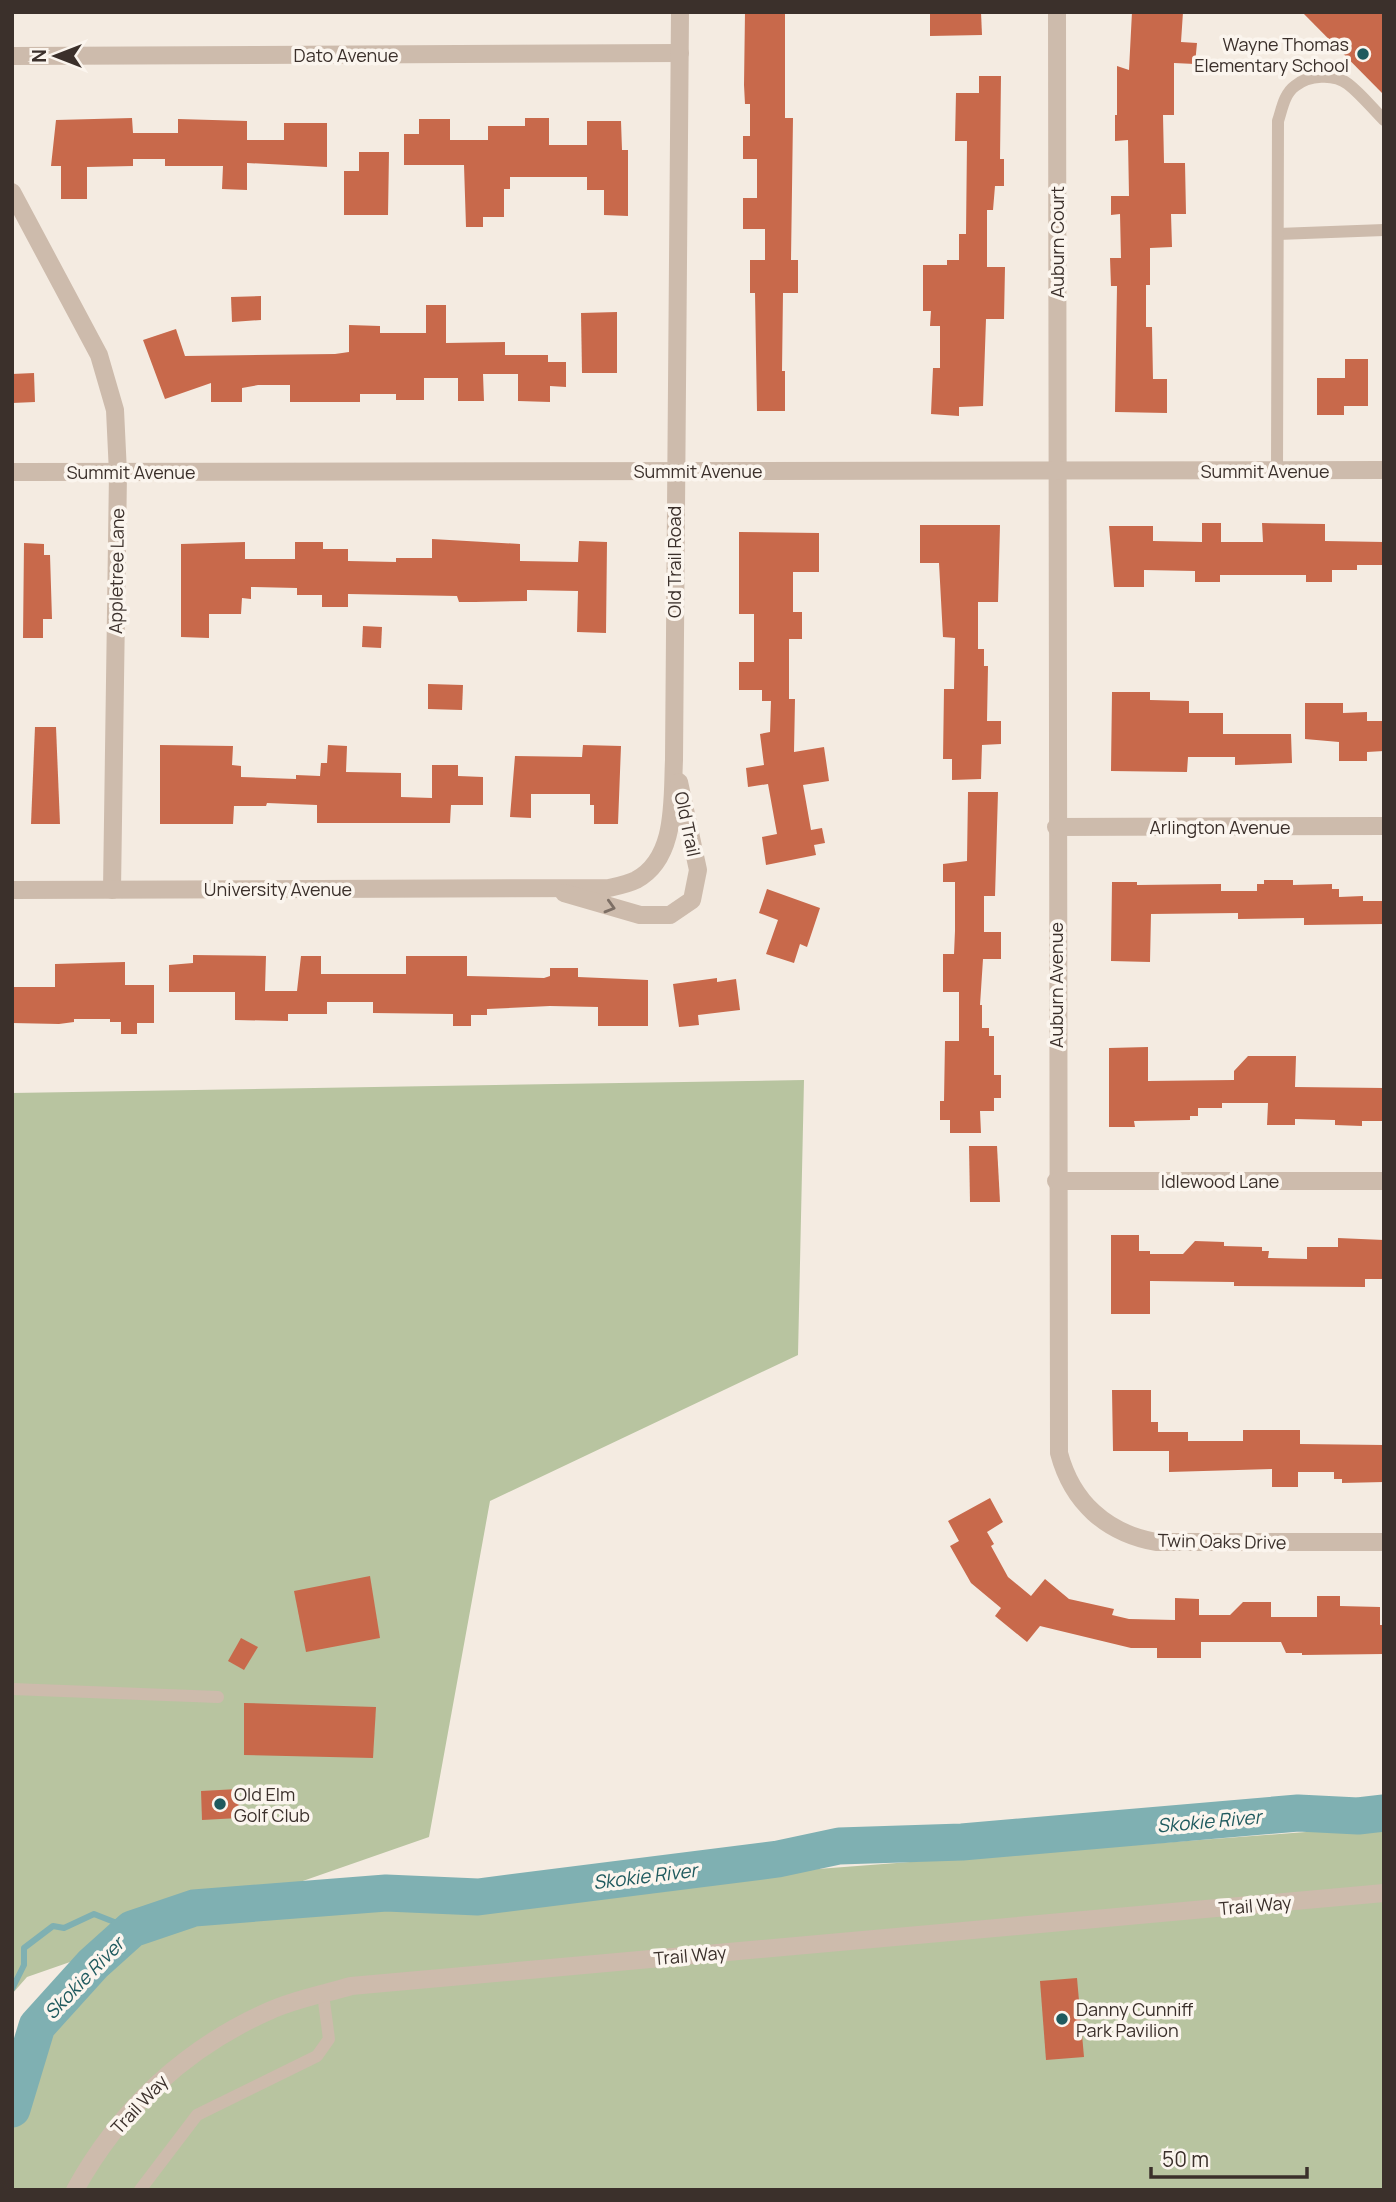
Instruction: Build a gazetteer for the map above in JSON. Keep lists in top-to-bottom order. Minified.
{"streets":{"street":["Dato Avenue","Auburn Court","Summit Avenue","Old Trail Road","Appletree Lane","Old Trail","Arlington Avenue","University Avenue","Auburn Avenue","Idlewood Lane","Twin Oaks Drive","Trail Way"]},"crossings":[["Dato Avenue","Old Trail Road"],["Auburn Court","Summit Avenue"],["Auburn Court","Auburn Avenue"],["Summit Avenue","Old Trail Road"],["Summit Avenue","Appletree Lane"],["Summit Avenue","Auburn Avenue"],["Old Trail Road","Old Trail"],["Old Trail Road","University Avenue"],["Appletree Lane","University Avenue"],["Old Trail","University Avenue"],["Arlington Avenue","Auburn Avenue"],["Auburn Avenue","Idlewood Lane"],["Auburn Avenue","Twin Oaks Drive"]],"water":["Skokie River"],"places":["Wayne Thomas Elementary School","Old Elm Golf Club","Danny Cunniff Park Pavilion"],"scale_bar":"50 m","north":"left"}
